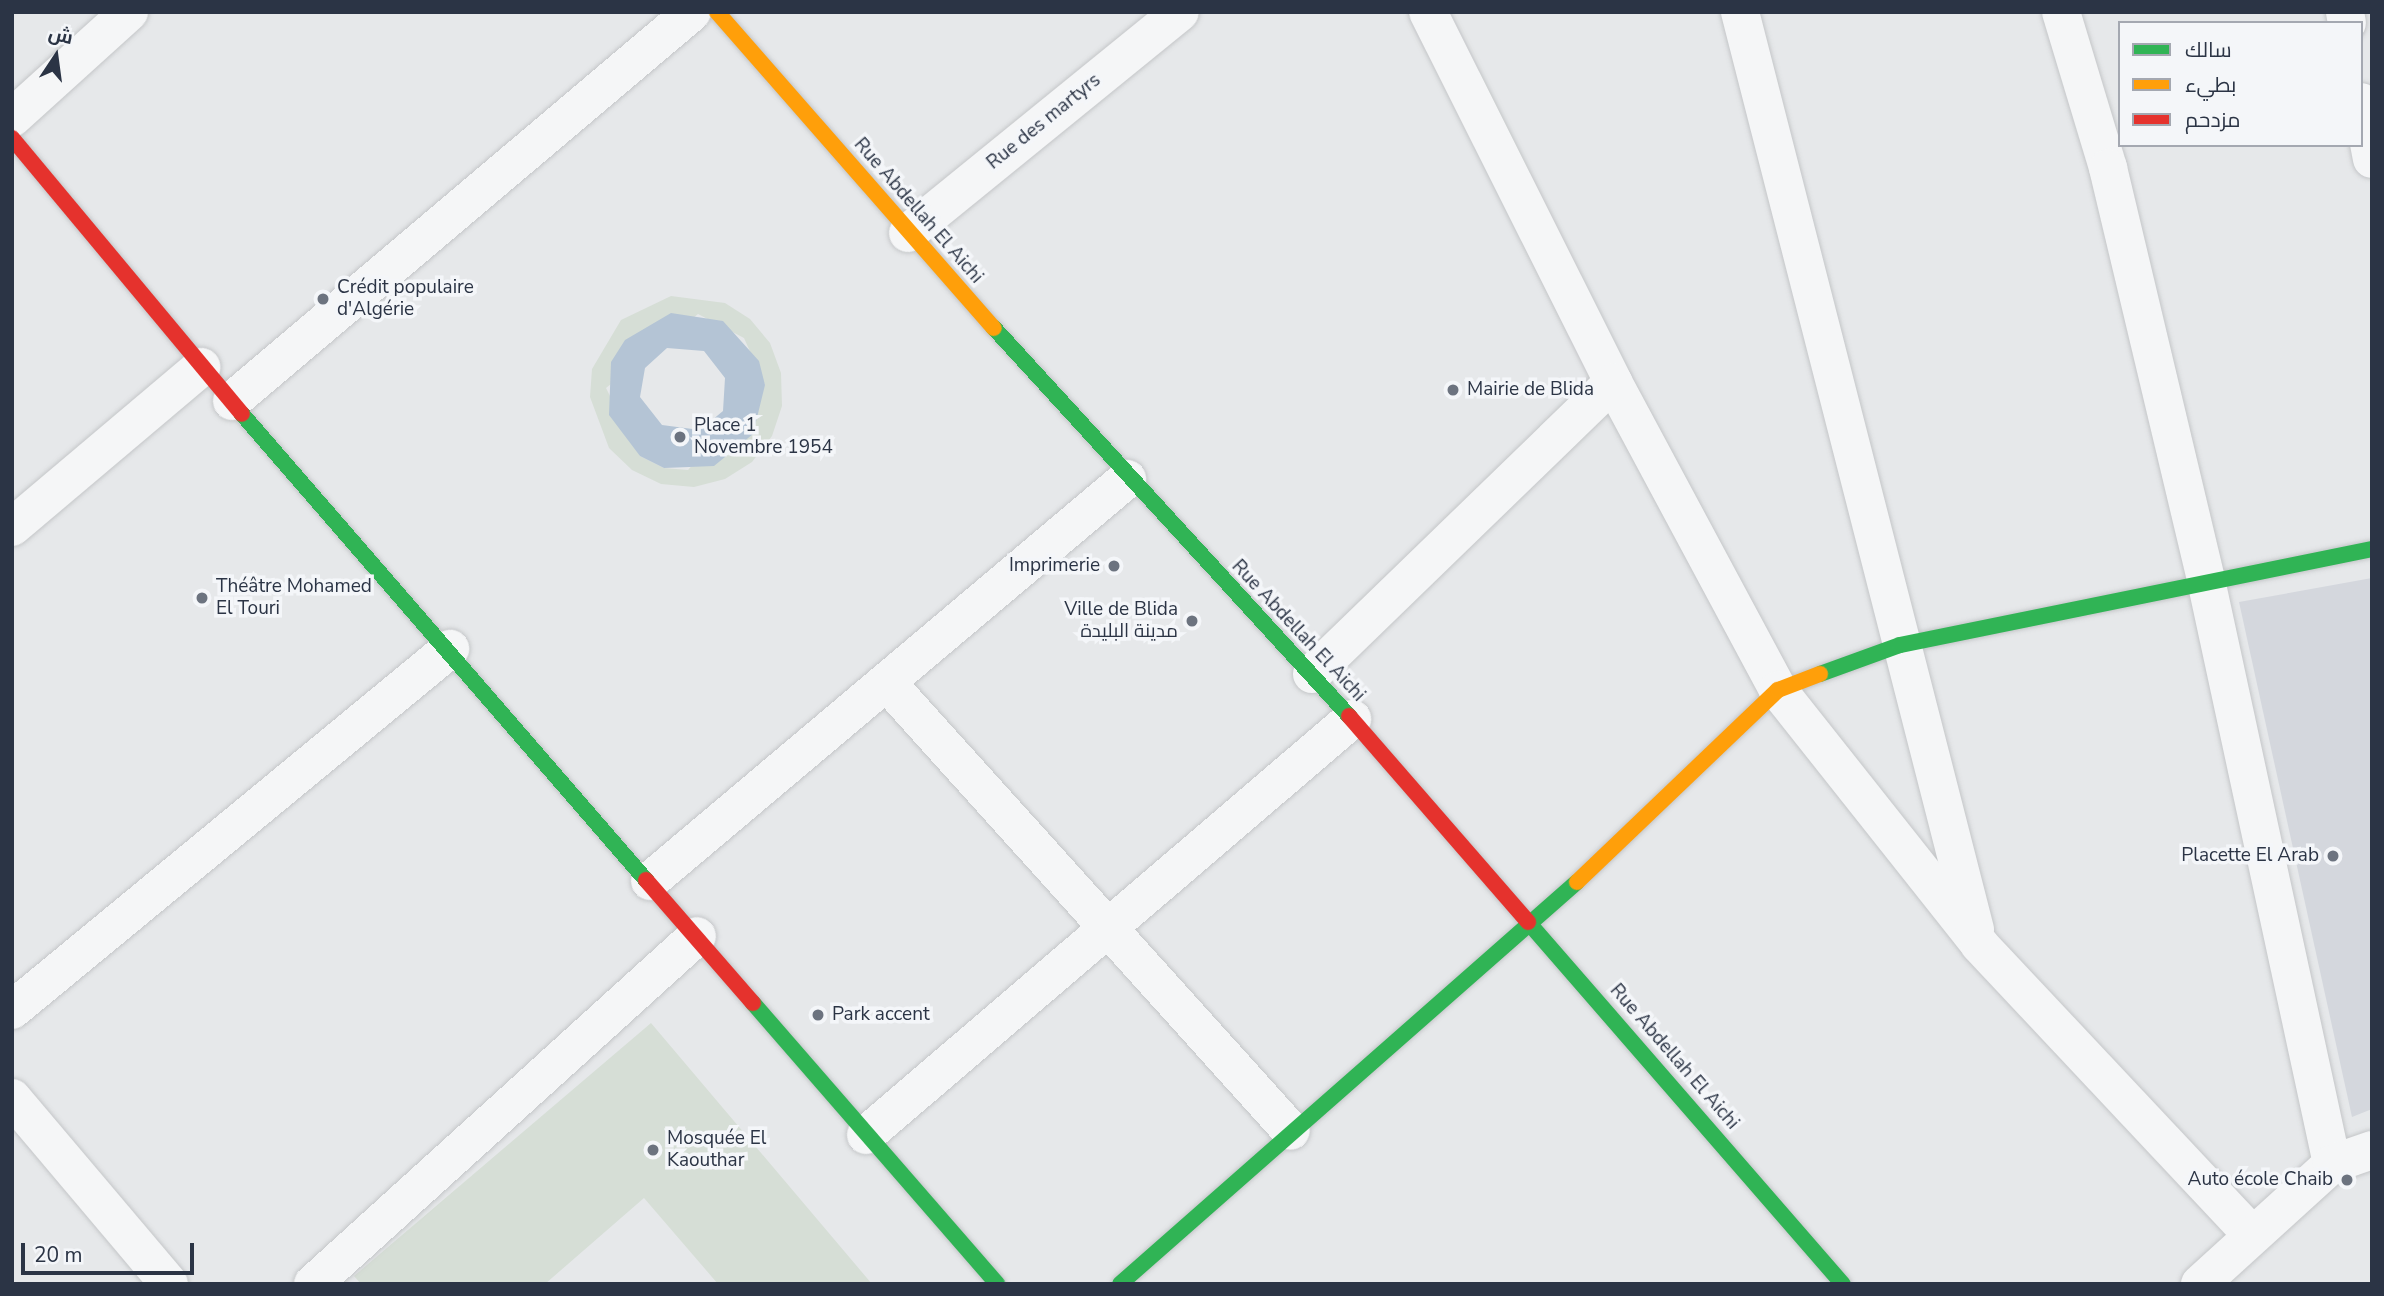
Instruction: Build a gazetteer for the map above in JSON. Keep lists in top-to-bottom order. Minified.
{"streets":{"street":["Rue des martyrs","Rue Abdellah El Aichi"]},"crossings":[["Rue des martyrs","Rue Abdellah El Aichi"]],"places":["Crédit populaire d'Algérie","Mairie de Blida","Place 1 Novembre 1954","Imprimerie","Théâtre Mohamed El Touri","Ville de Blida مدينة البليدة","Placette El Arab","Park accent","Mosquée El Kaouthar","Auto école Chaib"],"legend":["سالك","بطيء","مزدحم"],"scale_bar":"20 m","north":"top"}
